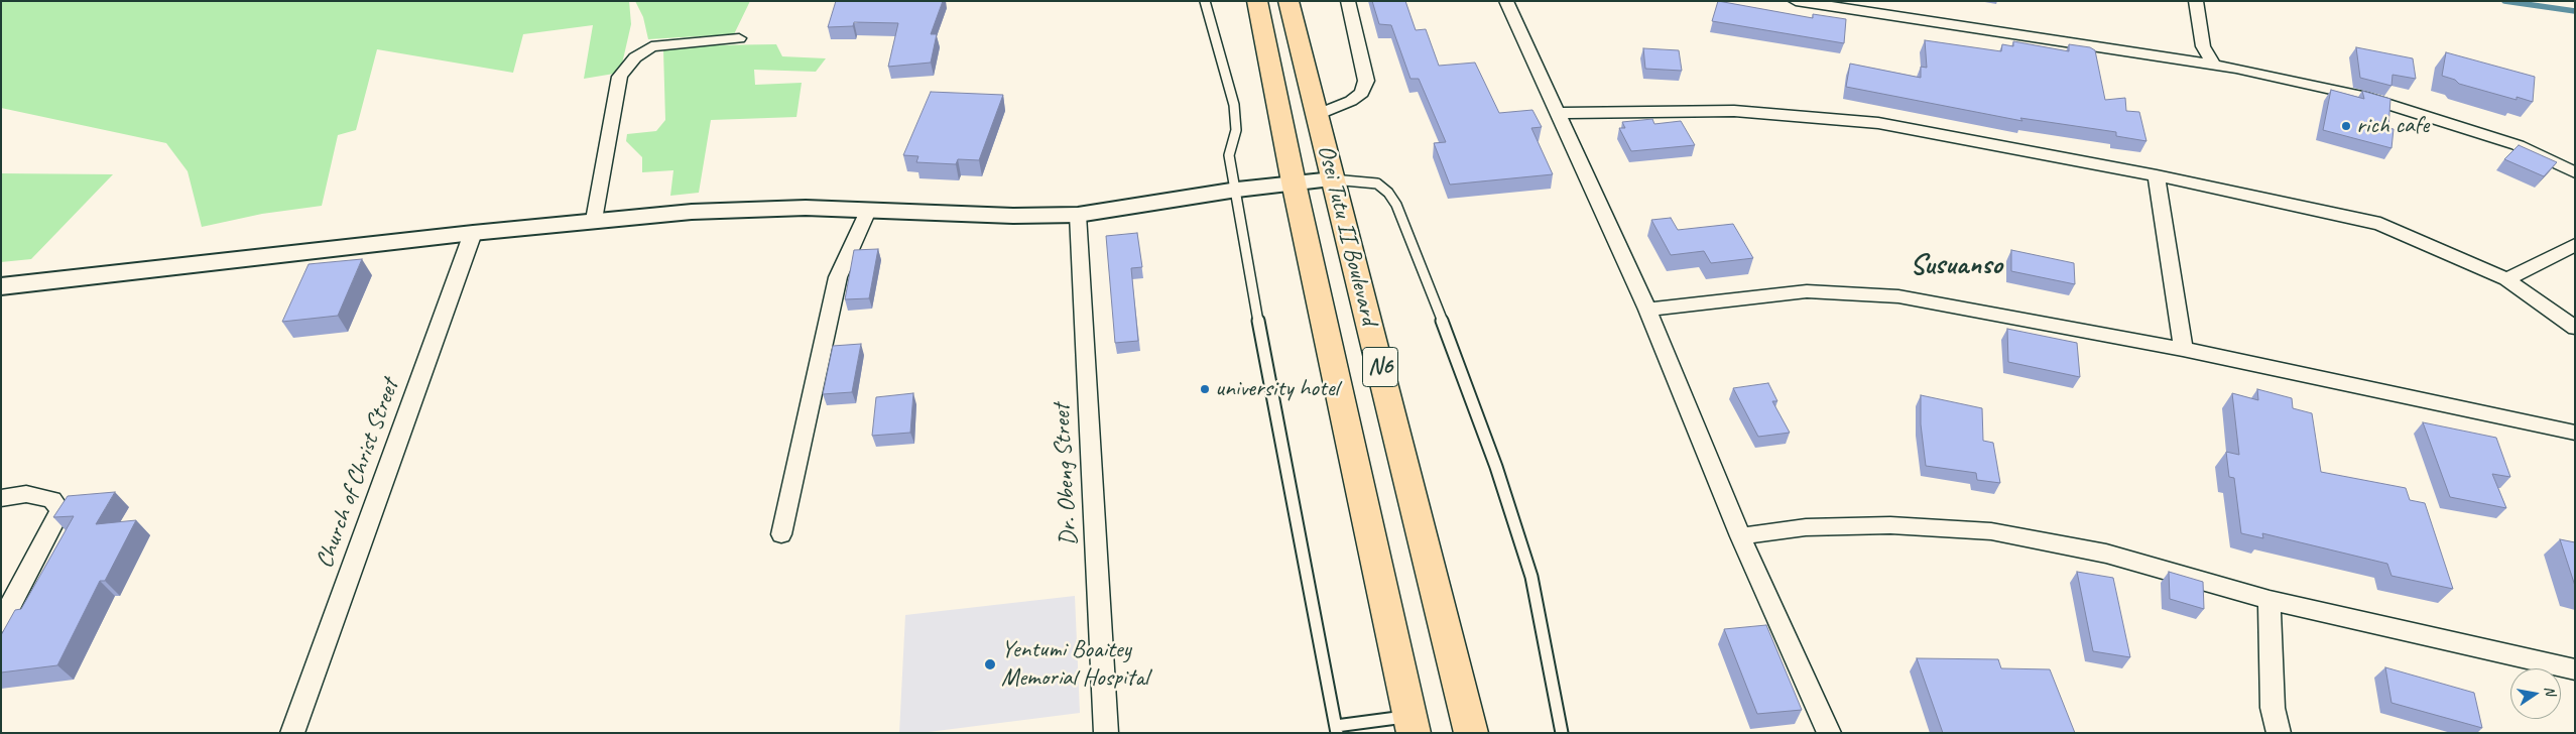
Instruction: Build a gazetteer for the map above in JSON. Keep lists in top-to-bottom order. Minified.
{"streets":{"highway":["Osei Tutu II Boulevard","N6"],"street":["Church of Christ Street","Dr. Obeng Street"]},"districts":["Susuanso"],"places":["rich cafe","university hotel","Yentumi Boaitey Memorial Hospital"],"north":"right"}
